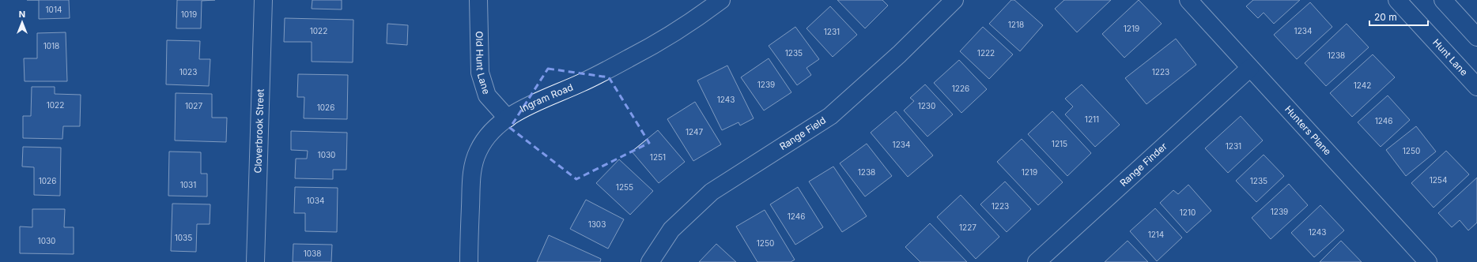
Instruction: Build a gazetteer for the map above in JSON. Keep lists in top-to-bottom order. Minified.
{"streets":{"street":["Hunt Lane","Old Hunt Lane","Ingram Road","Cloverbrook Street","Hunters Plane","Range Field","Range Finder"]},"crossings":[["Old Hunt Lane","Ingram Road"],["Hunters Plane","Range Finder"]],"house_numbers":["1014","1019","1218","1219","1022","1234","1231","1018","1235","1222","1238","1023","1223","1239","1242","1226","1243","1022","1027","1230","1026","1211","1246","1247","1215","1234","1231","1250","1030","1251","1238","1219","1254","1026","1235","1031","1255","1034","1223","1239","1210","1246","1303","1227","1243","1214","1035","1030","1250","1038"],"scale_bar":"20 m","north":"top"}
